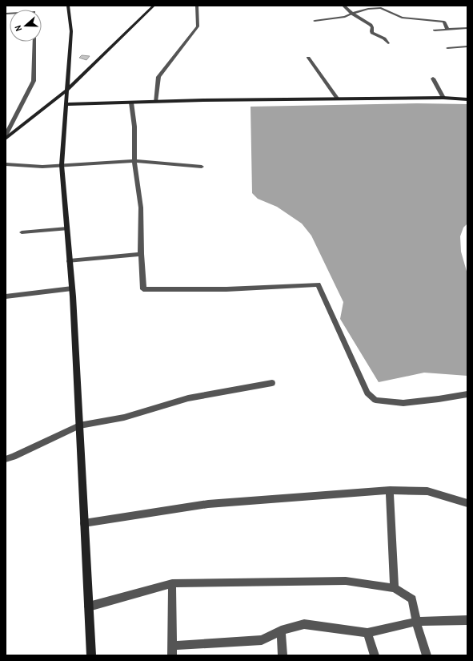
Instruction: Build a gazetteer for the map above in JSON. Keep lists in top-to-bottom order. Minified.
{"north":"left"}
